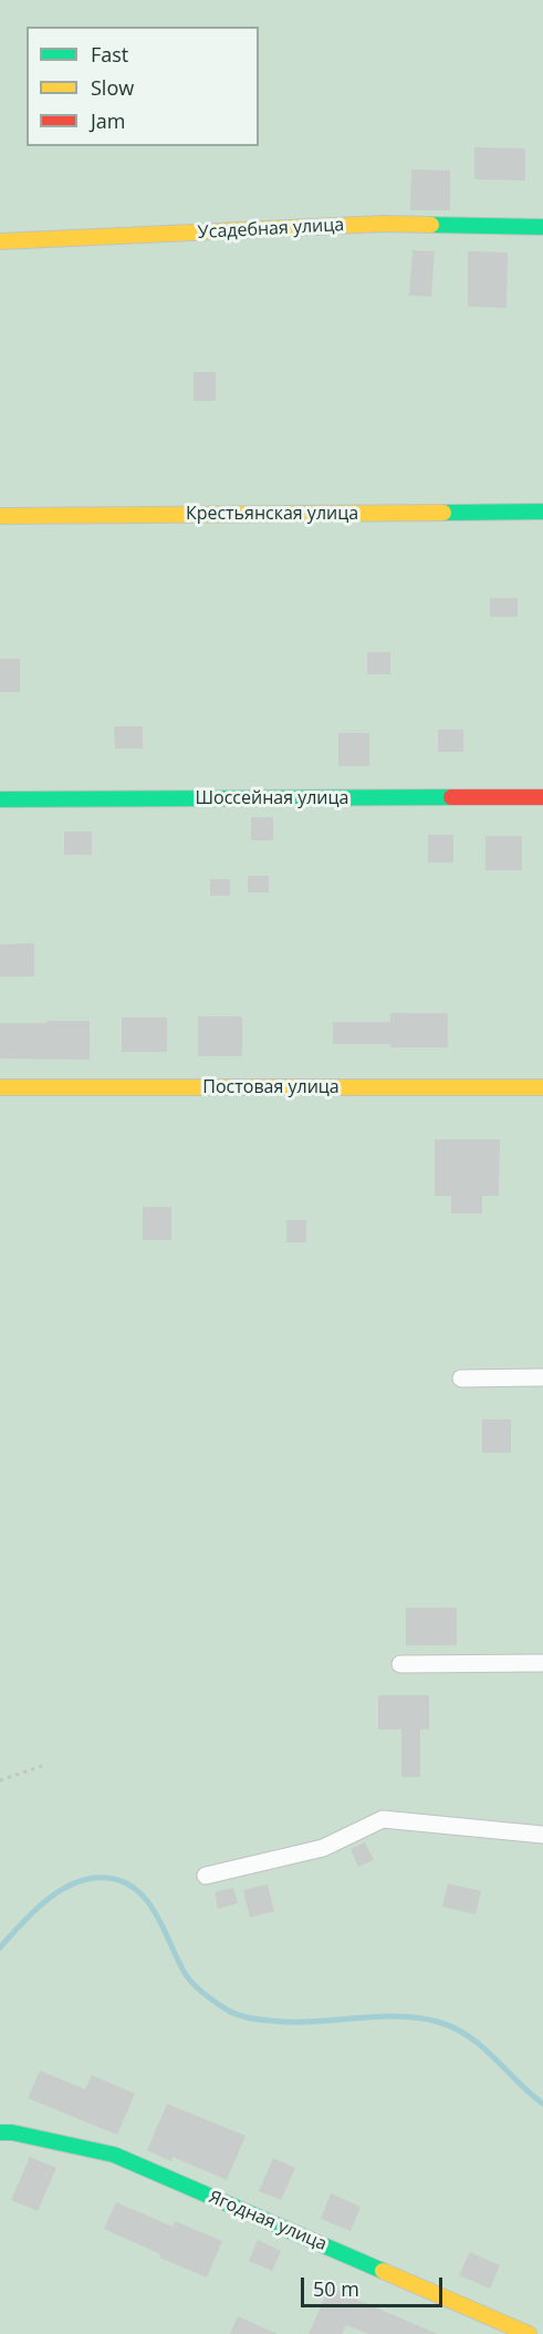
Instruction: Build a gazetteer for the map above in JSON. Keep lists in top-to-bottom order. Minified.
{"streets":{"street":["Усадебная улица","Крестьянская улица","Шоссейная улица","Постовая улица","Ягодная улица"]},"legend":["Fast","Slow","Jam"],"scale_bar":"50 m"}
